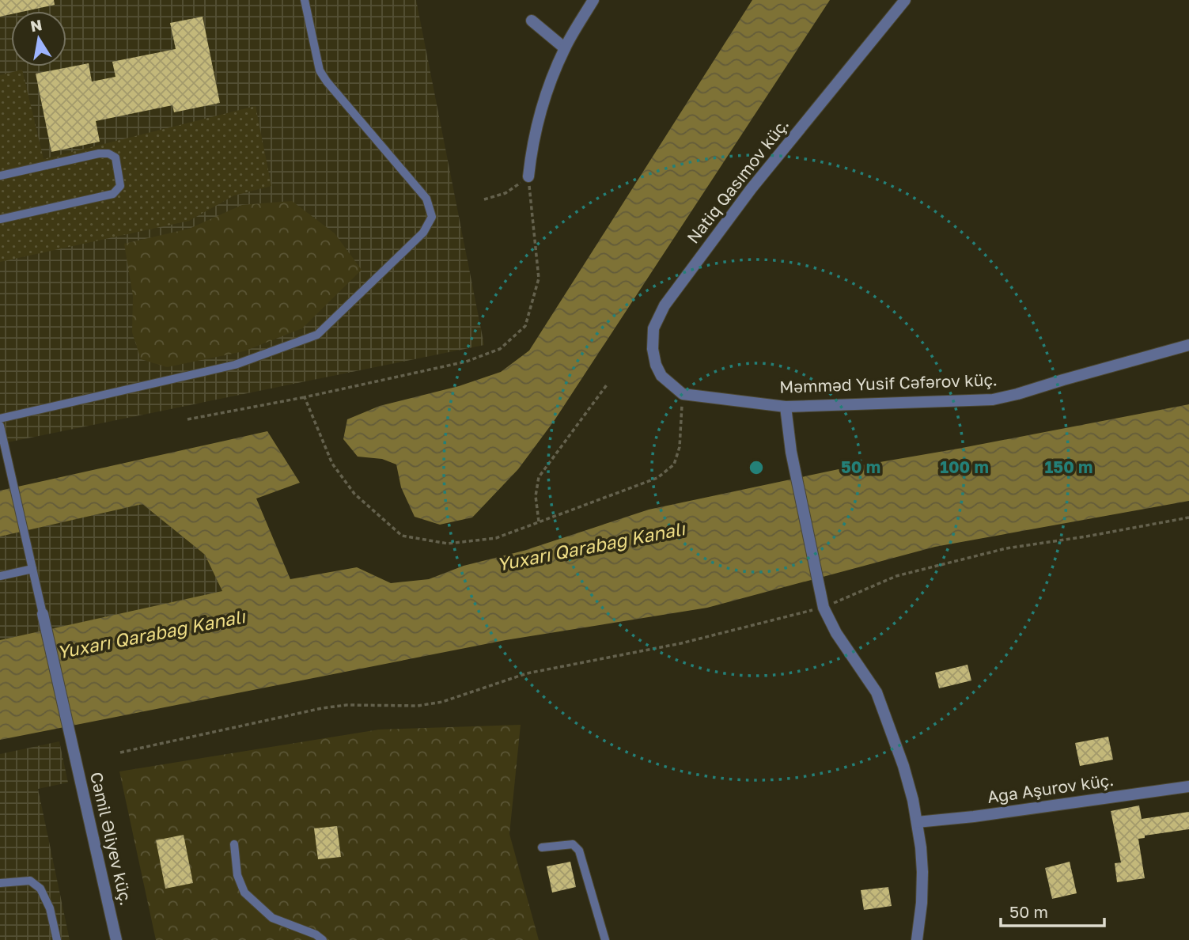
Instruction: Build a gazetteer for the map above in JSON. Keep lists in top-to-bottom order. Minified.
{"streets":{"street":["Natiq Qasımov küç.","Məmməd Yusif Cəfərov küç.","Ağa Aşurov küç.","Cəmil Əliyev küç."]},"crossings":[["Natiq Qasımov küç.","Məmməd Yusif Cəfərov küç."]],"water":["Yuxarı Qarabağ Kanalı"],"scale_bar":"50 m","north":"top","rings":["50 m","100 m","150 m"]}
